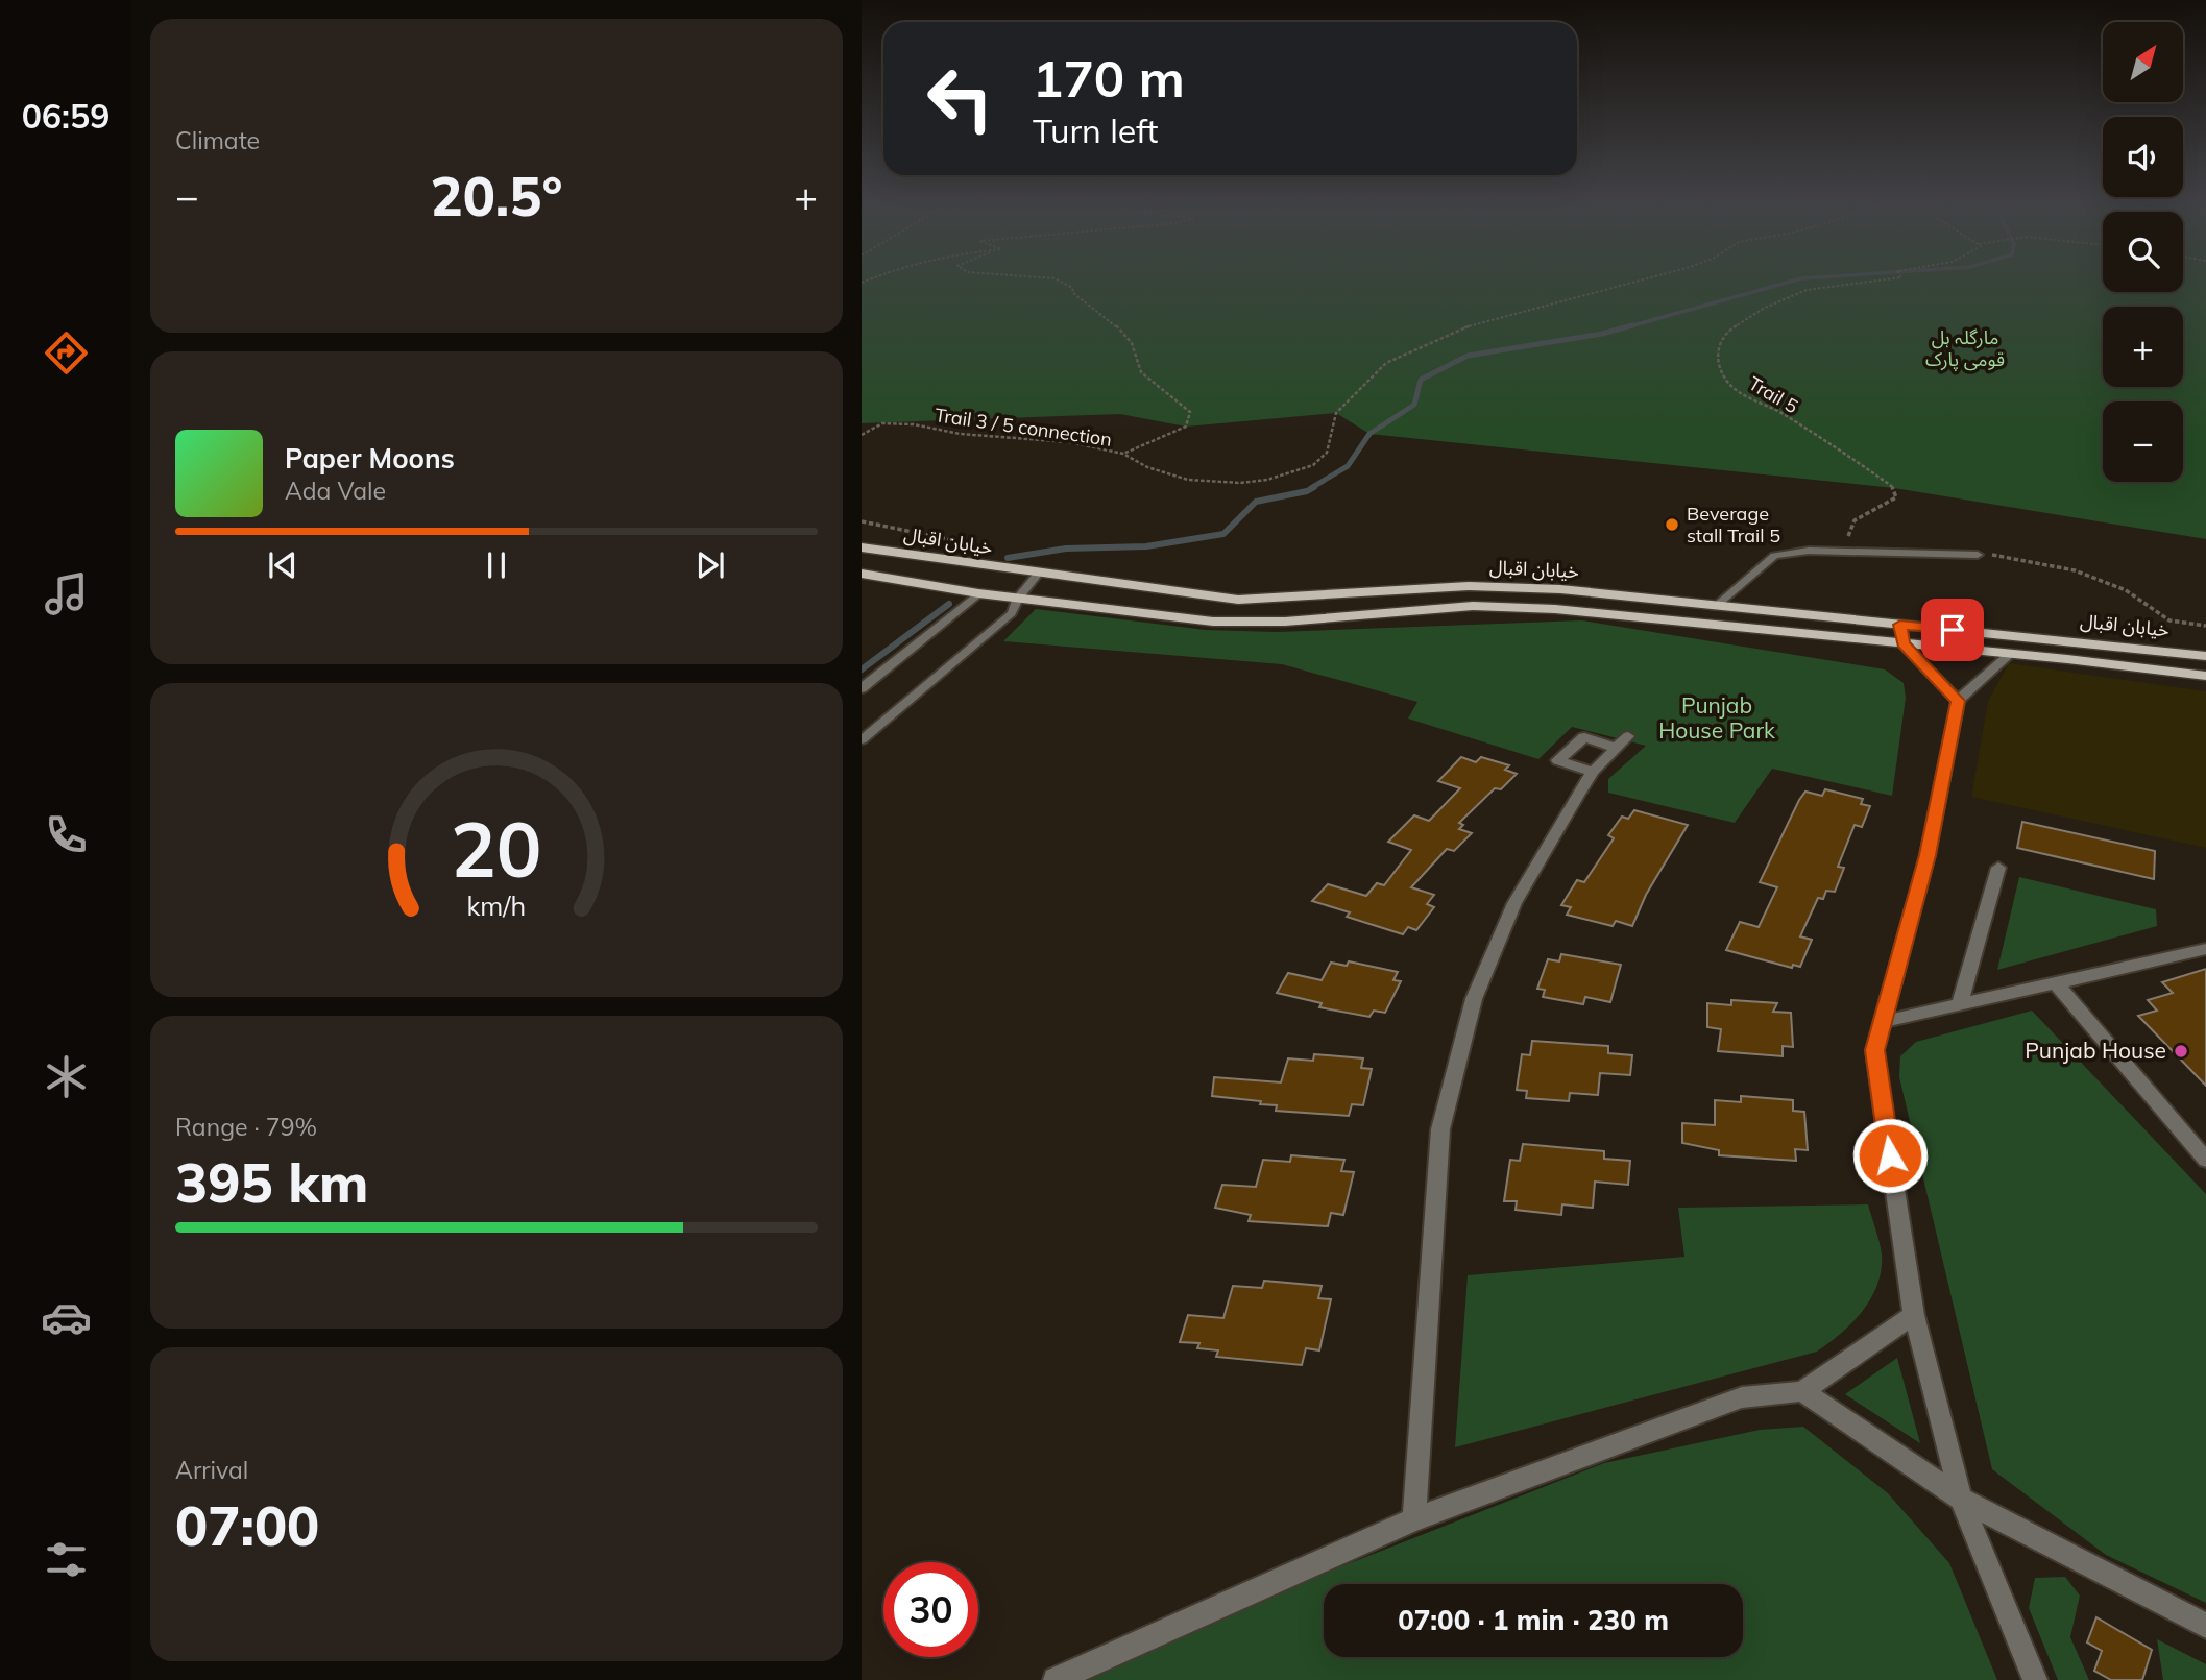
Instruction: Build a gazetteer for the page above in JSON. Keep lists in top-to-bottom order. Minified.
{"streets":{"main road":["خیابان اقبال"],"path":["Trail 5","Trail 3 / 5 connection"]},"parks":["مارگلہ ہل قومی پارک","Punjab House Park"],"places":["Beverage stall Trail 5","Punjab House"],"north":"top right","page":{"tabs":"06:59","tile":["Climate",["Range · 79%","395 km"],["Arrival","07:00"]],"map_buttons":["+","−"],"turn":["170 m","Turn left"],"heat":["−","20.5°","+"],"song":["Paper Moons","Ada Vale"],"limit":"30","trip":"07:00 · 1 min · 230 m","gauge":["20","km/h"]}}
